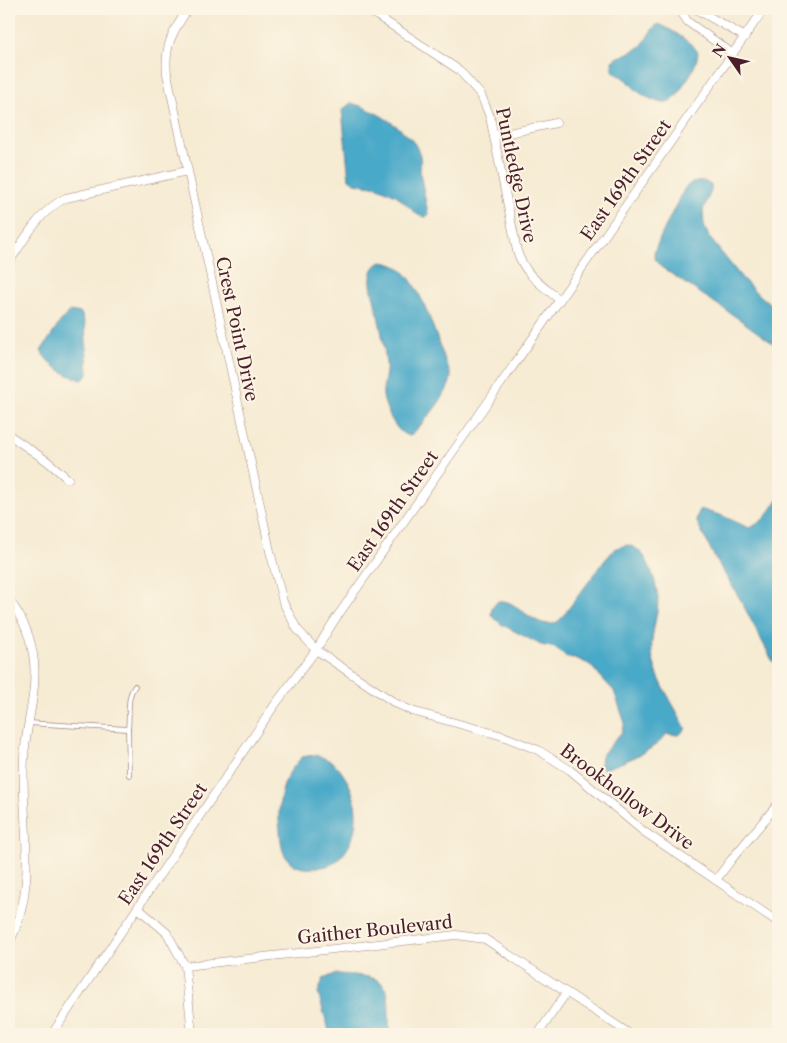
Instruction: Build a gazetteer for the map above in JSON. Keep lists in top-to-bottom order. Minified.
{"streets":{"street":["Puntledge Drive","East 169th Street","Crest Point Drive","Brookhollow Drive","Gaither Boulevard"]},"crossings":[["Puntledge Drive","East 169th Street"],["East 169th Street","Crest Point Drive"],["East 169th Street","Brookhollow Drive"],["Crest Point Drive","Brookhollow Drive"]],"north":"top left"}
